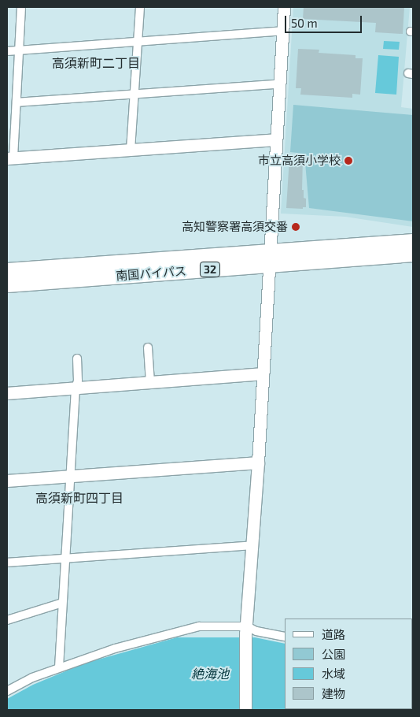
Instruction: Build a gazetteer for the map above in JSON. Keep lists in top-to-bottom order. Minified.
{"streets":{"highway":["32","南国バイパス"]},"districts":["高須新町二丁目","高須新町四丁目"],"water":["絶海池"],"places":["市立高須小学校","高知警察署高須交番"],"legend":["道路","公園","水域","建物"],"scale_bar":"50 m"}
